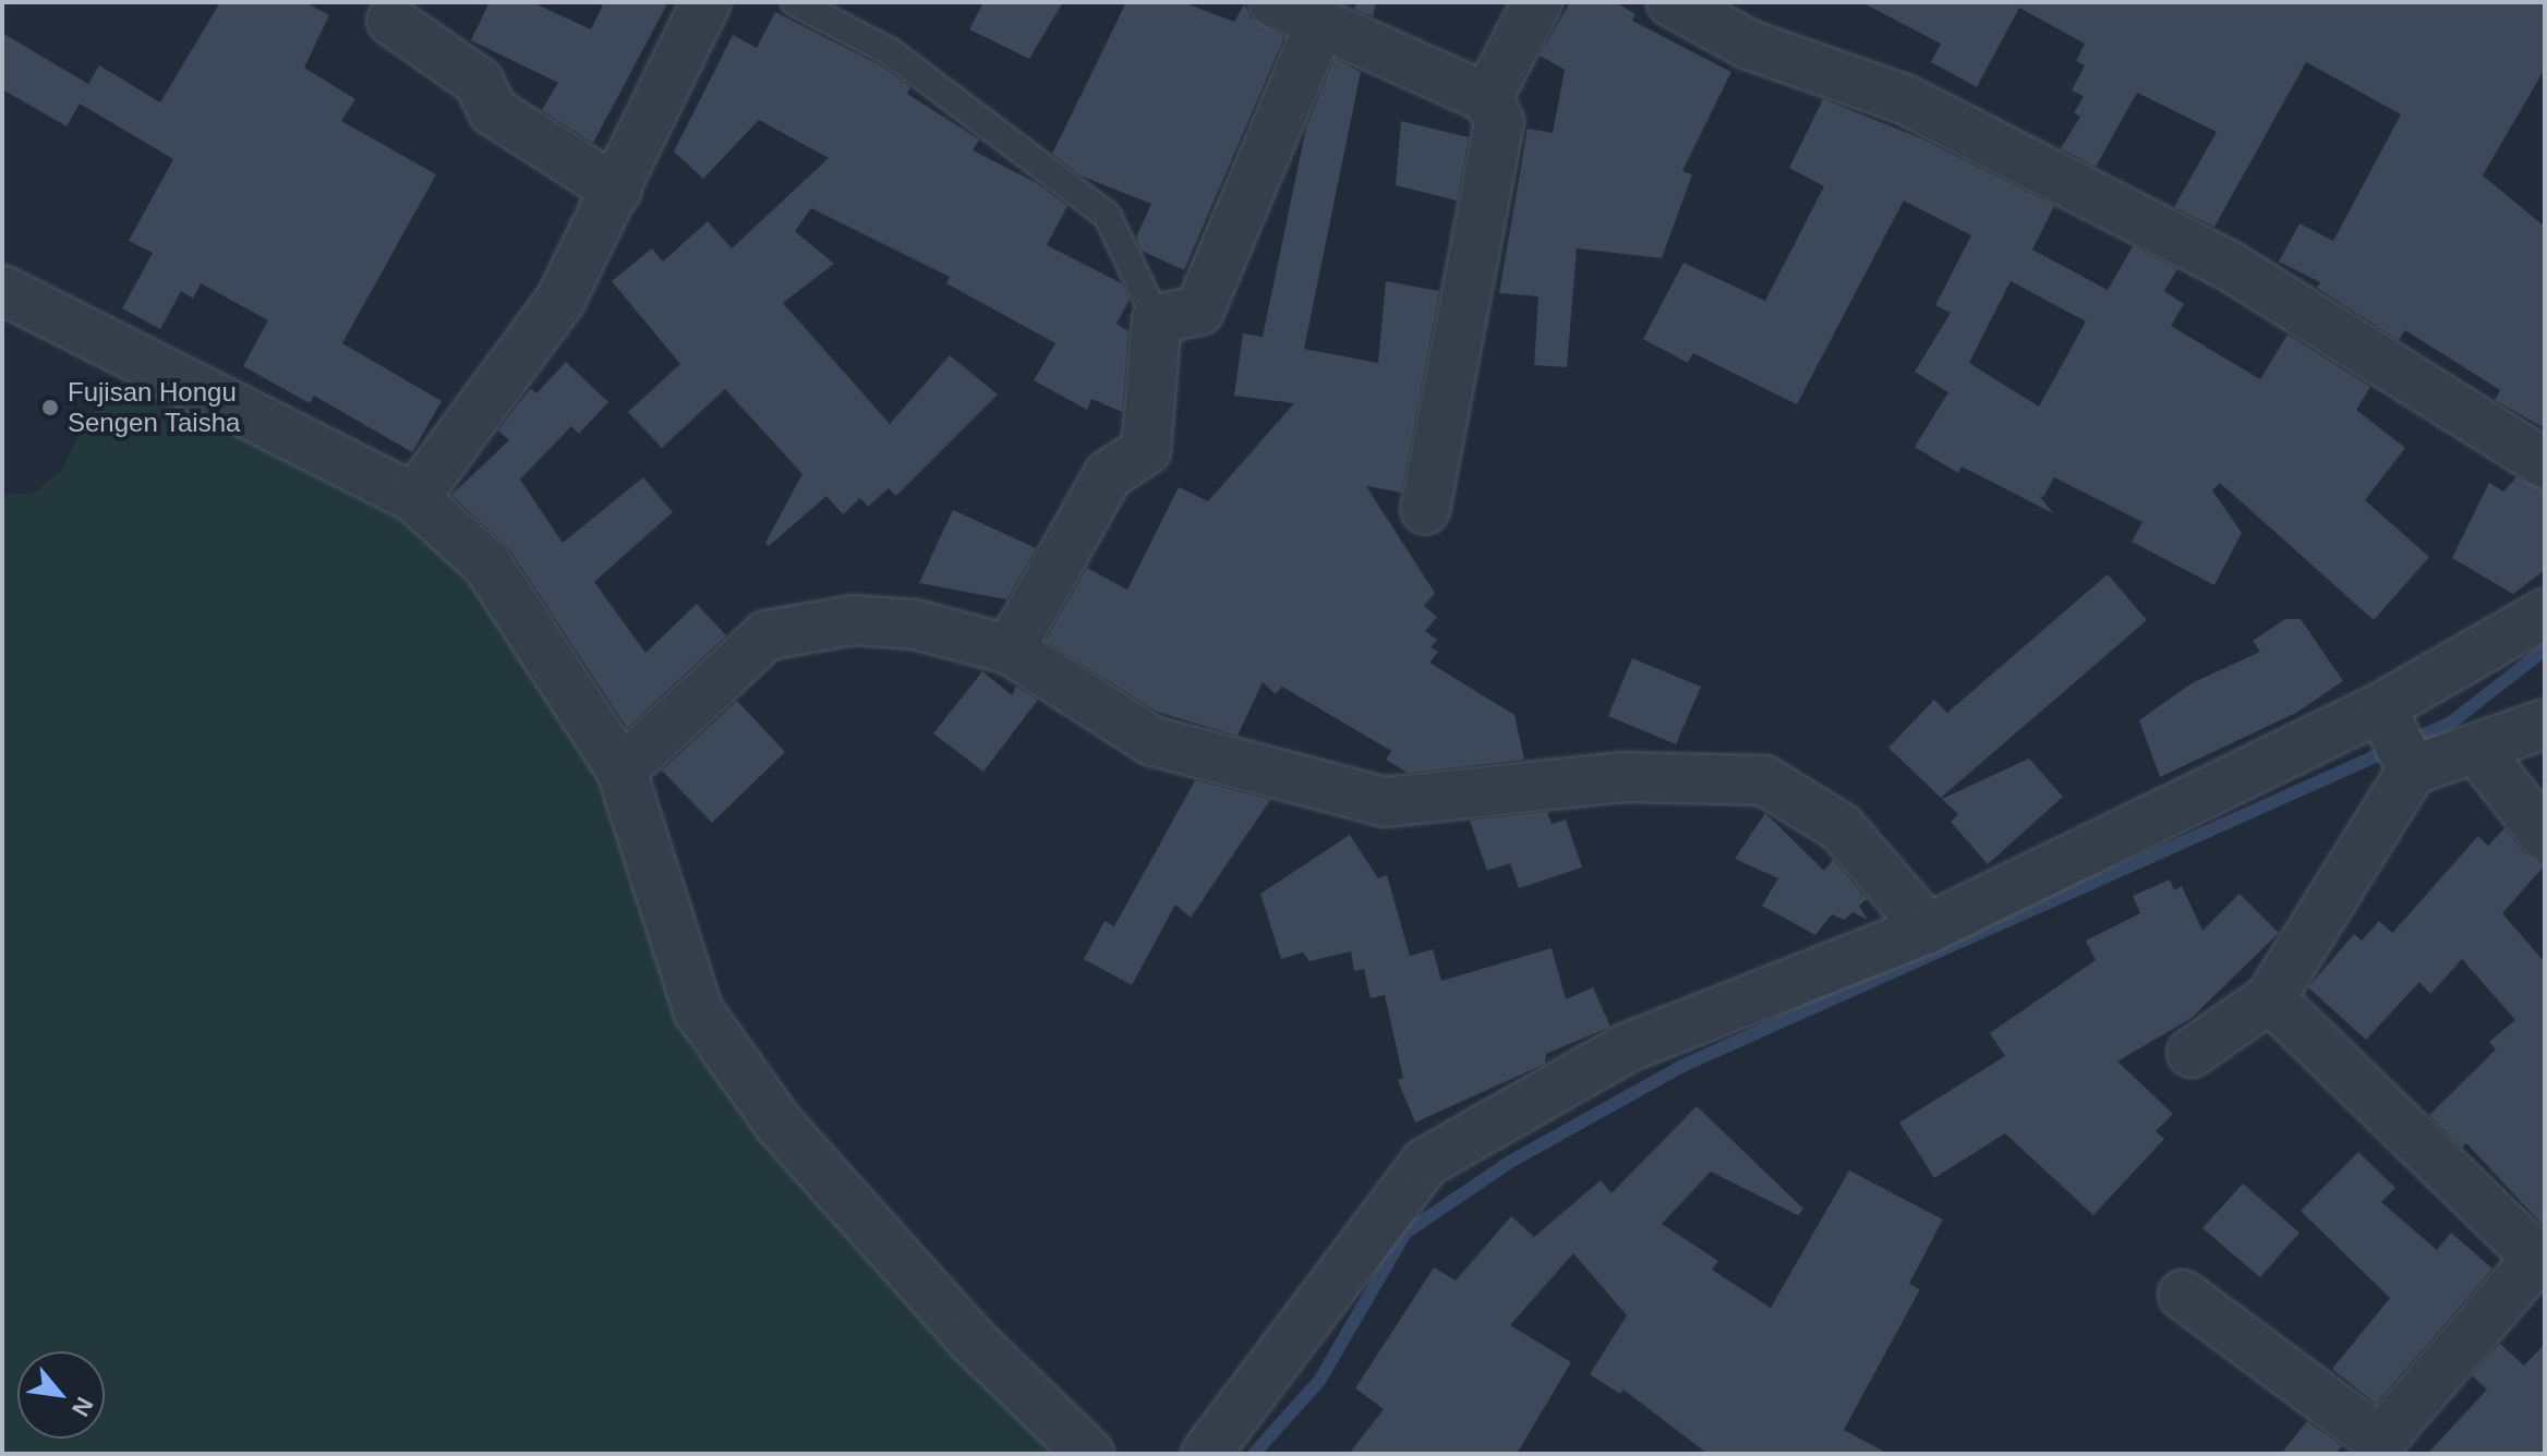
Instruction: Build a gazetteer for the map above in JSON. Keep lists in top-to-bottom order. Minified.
{"places":["Fujisan Hongu Sengen Taisha"],"north":"bottom right"}
